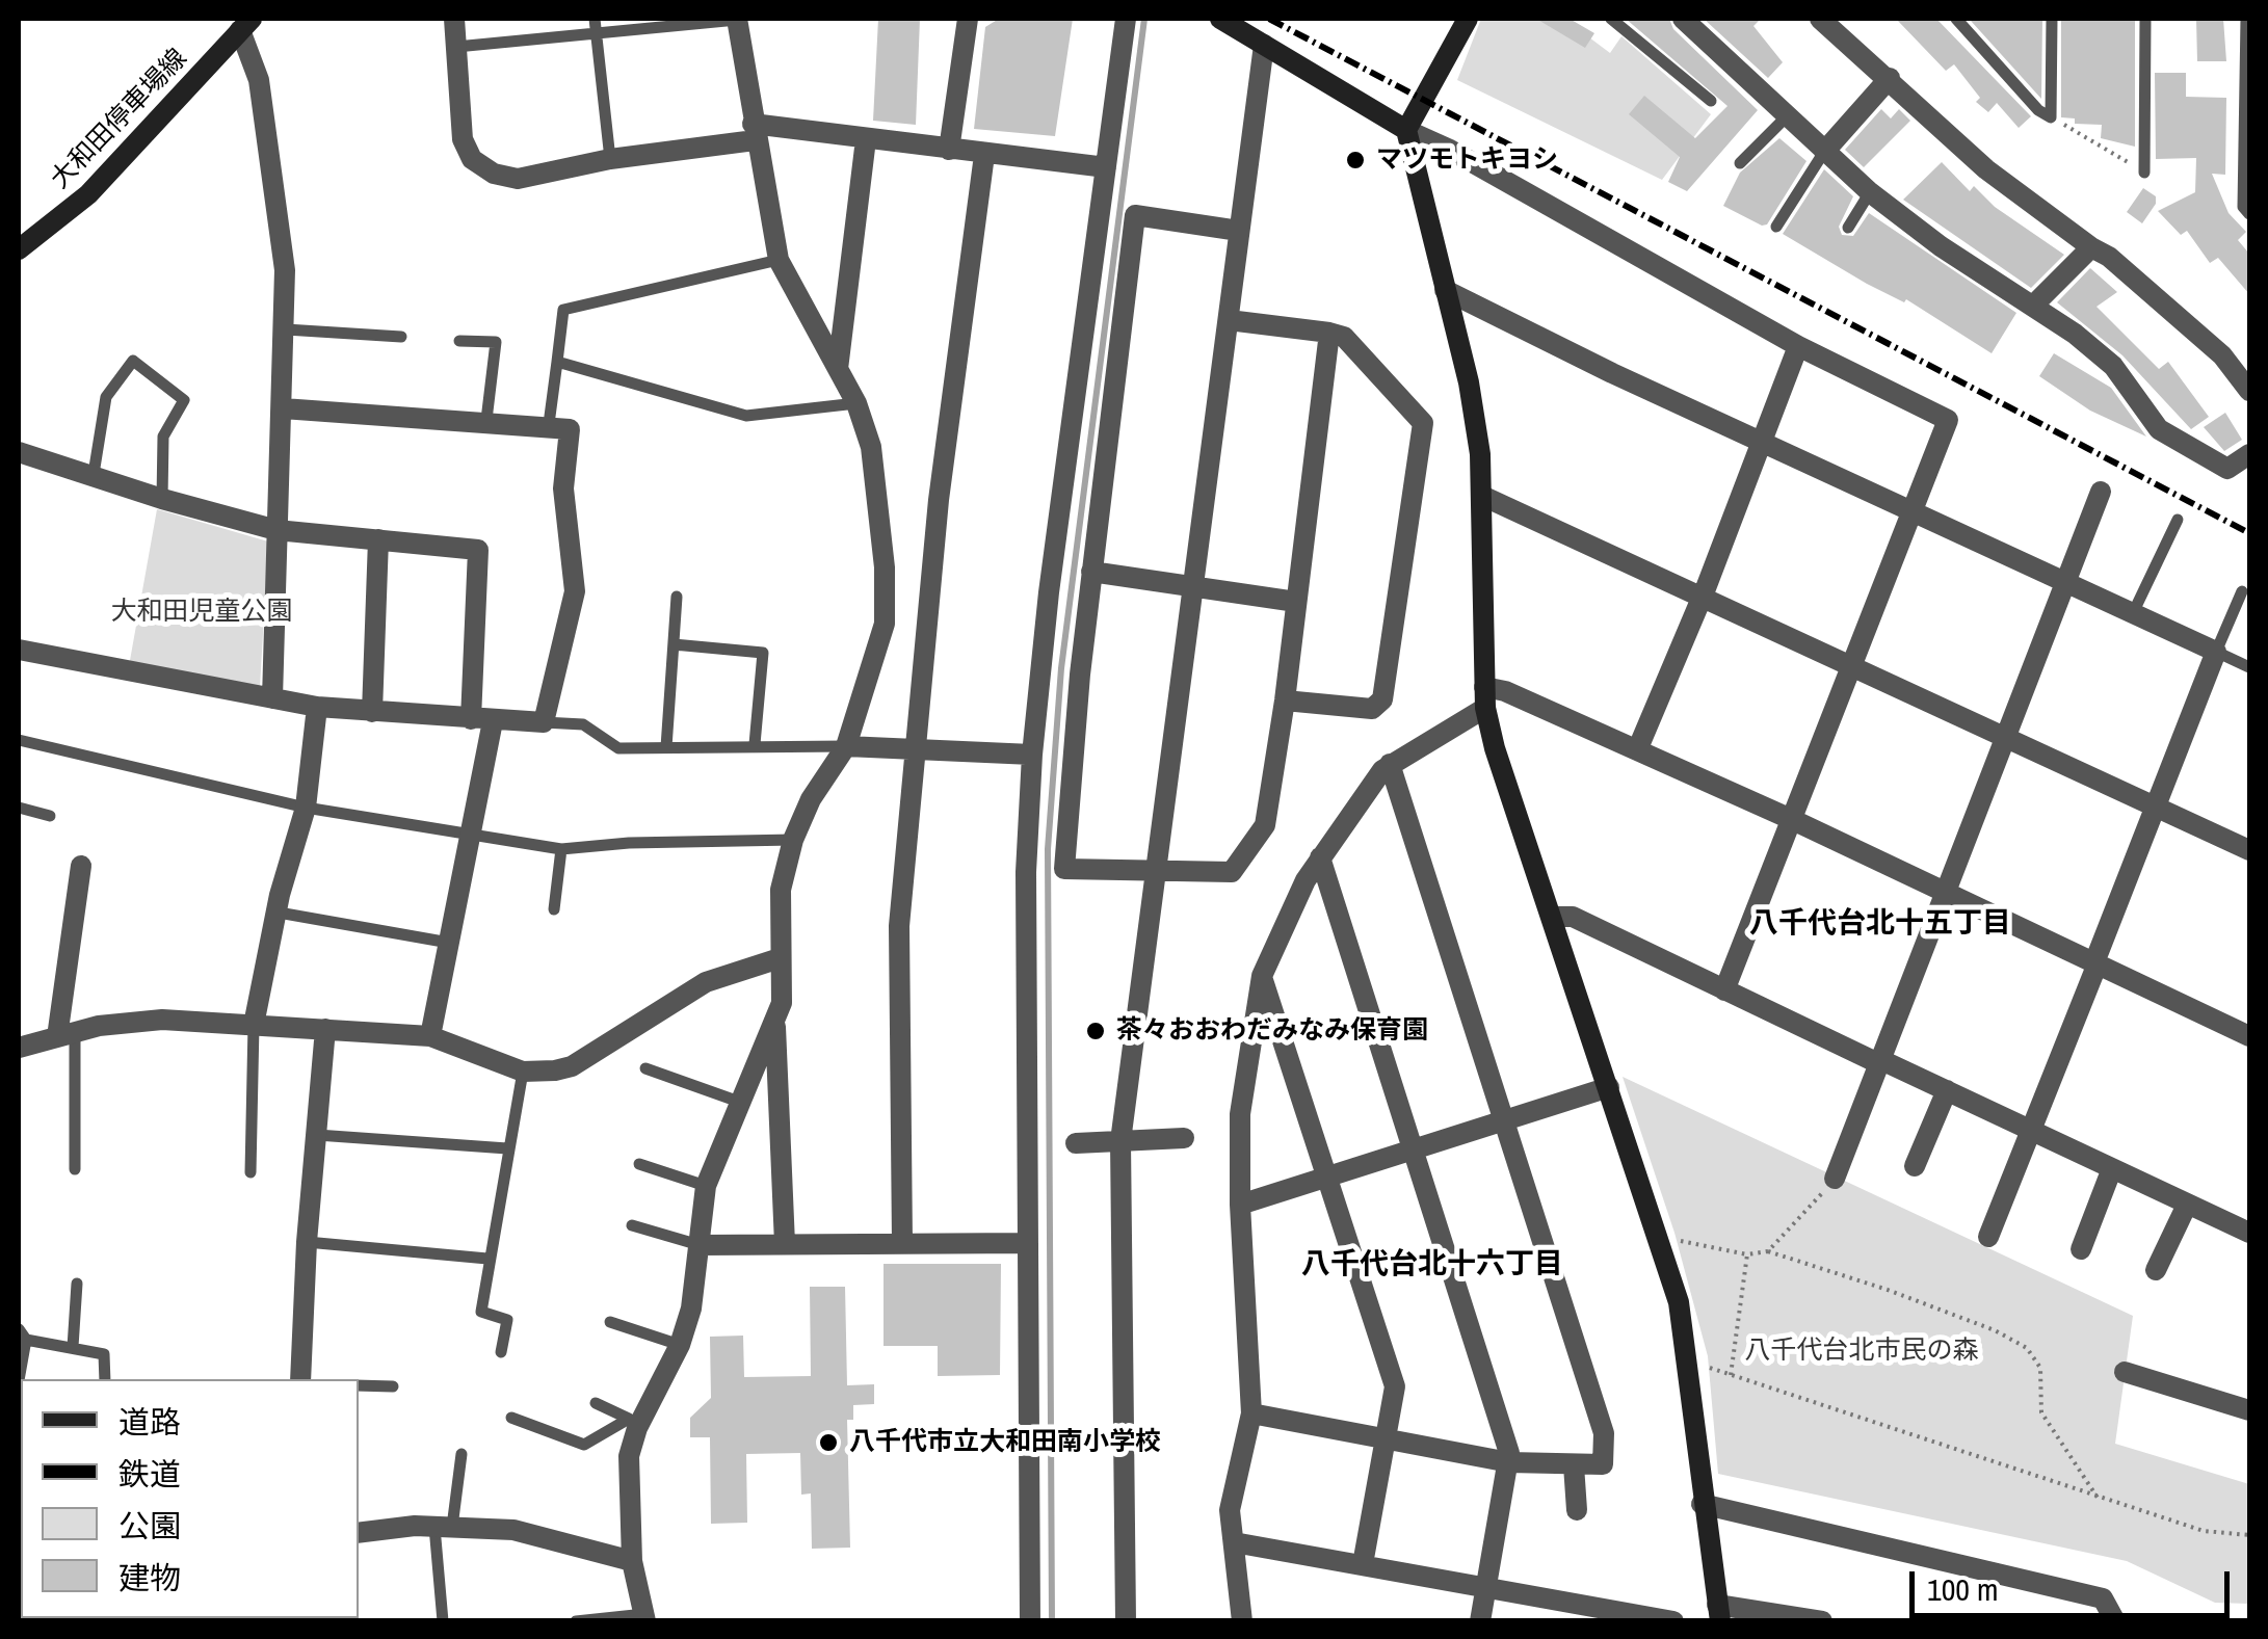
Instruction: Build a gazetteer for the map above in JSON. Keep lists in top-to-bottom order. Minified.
{"streets":{"street":["大和田停車場線"]},"districts":["八千代台北十五丁目","八千代台北十六丁目"],"parks":["大和田児童公園","八千代台北市民の森"],"places":["マツモトキヨシ","茶々おおわだみなみ保育園","八千代市立大和田南小学校"],"legend":["道路","鉄道","公園","建物"],"scale_bar":"100 m"}
